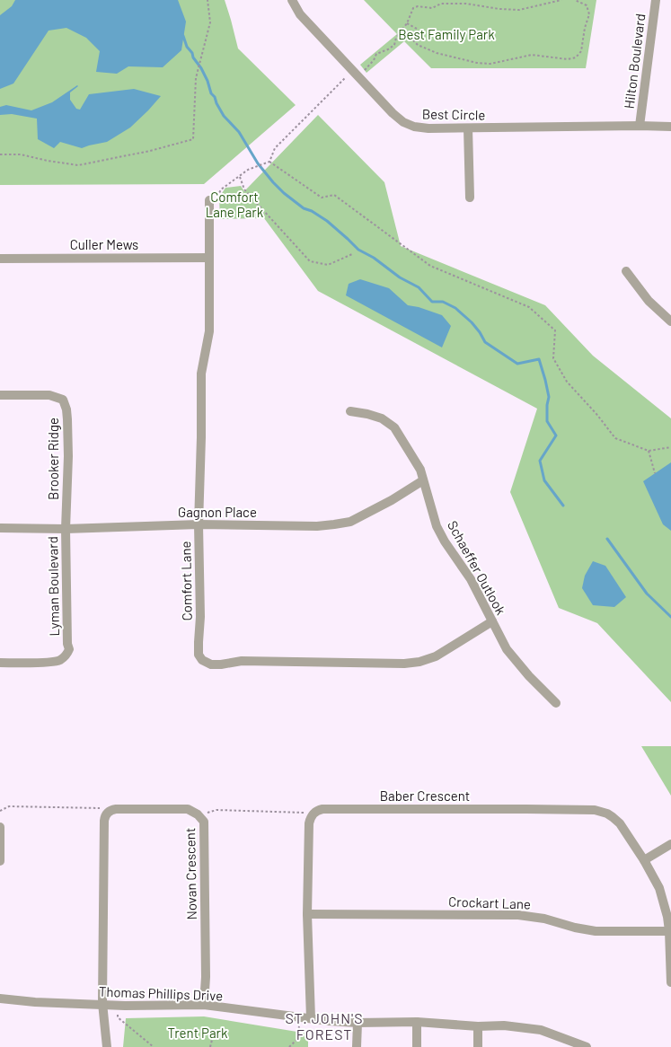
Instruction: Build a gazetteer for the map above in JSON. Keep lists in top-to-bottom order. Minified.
{"streets":{"street":["Hilton Boulevard","Best Circle","Culler Mews","Brooker Ridge","Gagnon Place","Schaeffer Outlook","Comfort Lane","Lyman Boulevard","Baber Crescent","Novan Crescent","Crockart Lane","Thomas Phillips Drive"]},"crossings":[["Hilton Boulevard","Best Circle"],["Culler Mews","Comfort Lane"],["Brooker Ridge","Gagnon Place"],["Brooker Ridge","Lyman Boulevard"],["Gagnon Place","Schaeffer Outlook"],["Gagnon Place","Comfort Lane"],["Gagnon Place","Lyman Boulevard"],["Schaeffer Outlook","Comfort Lane"],["Baber Crescent","Crockart Lane"],["Novan Crescent","Thomas Phillips Drive"]],"districts":["ST. JOHN'S FOREST"],"parks":["Best Family Park","Comfort Lane Park","Trent Park"]}
